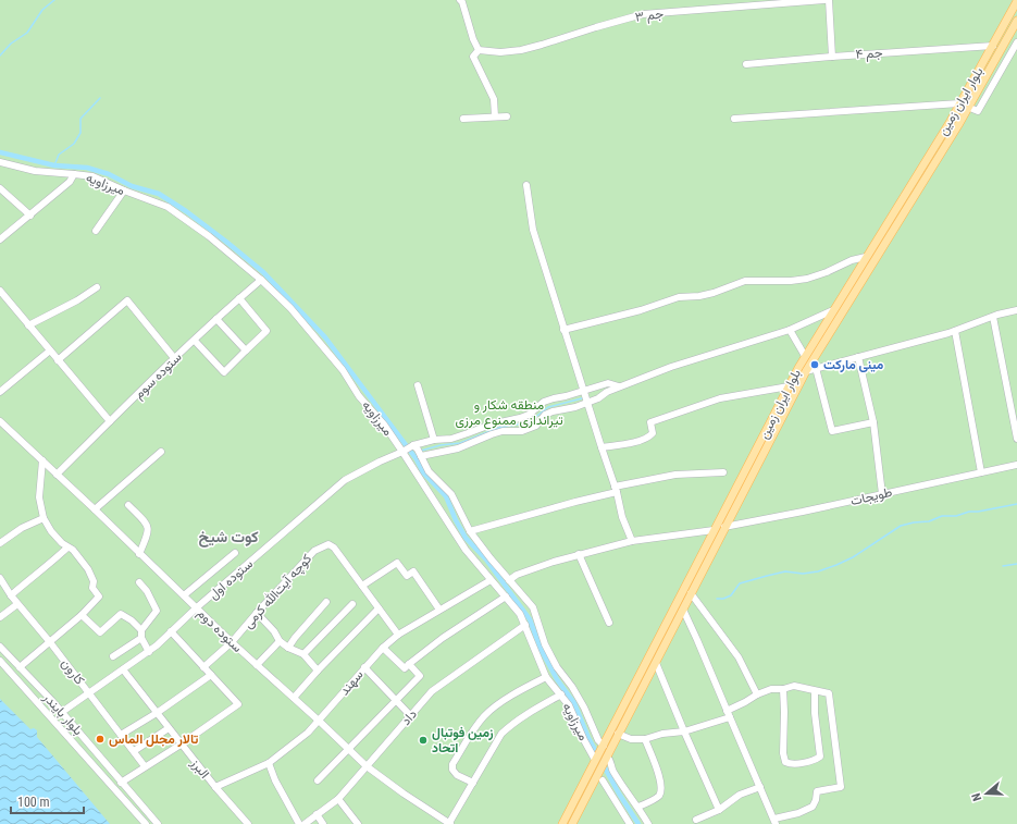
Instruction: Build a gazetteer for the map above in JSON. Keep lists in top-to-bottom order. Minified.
{"streets":{"main road":["بلوار ایران زمین"],"street":["جم ۳","جم ۴","میرزاویه","ستوده سوم","طویجات","ستوده اول","کوچه آیت‌الله کرمی","ستوده دوم","کارون","سهند","بلوار بایندر","داد","البرز"]},"crossings":[["جم ۴","بلوار ایران زمین"],["بلوار ایران زمین","میرزاویه"],["بلوار ایران زمین","طویجات"],["میرزاویه","ستوده سوم"],["میرزاویه","ستوده اول"],["میرزاویه","سهند"],["میرزاویه","داد"],["ستوده سوم","ستوده دوم"],["ستوده اول","ستوده دوم"],["ستوده اول","کارون"],["ستوده اول","بلوار بایندر"],["ستوده اول","البرز"],["کوچه آیت‌الله کرمی","ستوده دوم"],["کوچه آیت‌الله کرمی","سهند"],["ستوده دوم","سهند"],["ستوده دوم","داد"],["سهند","البرز"]],"districts":["کوت شیخ"],"parks":["منطقه شکار و تیراندازی ممنوع مرزی"],"places":["مینی مارکت","تالار مجلل الماس","زمین فوتبال اتحاد"],"scale_bar":"100 m","north":"left"}
